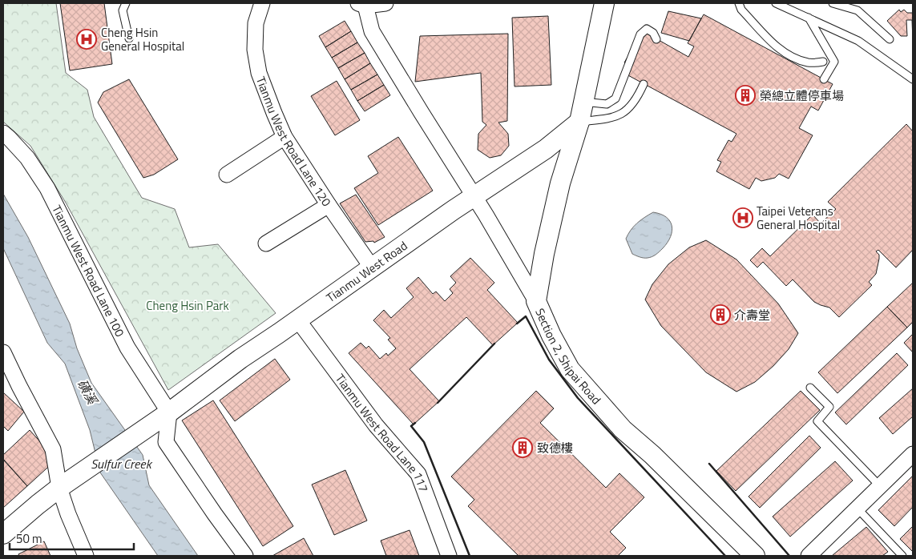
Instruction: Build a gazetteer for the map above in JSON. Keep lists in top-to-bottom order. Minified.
{"streets":{"street":["Tianmu West Road Lane 120","Tianmu West Road Lane 100","Tianmu West Road","Section 2, Shipai Road","Tianmu West Road Lane 117"]},"crossings":[["Tianmu West Road Lane 120","Tianmu West Road"],["Tianmu West Road Lane 100","Tianmu West Road"],["Tianmu West Road","Section 2, Shipai Road"],["Tianmu West Road","Tianmu West Road Lane 117"]],"water":["磺溪","Sulfur Creek"],"parks":["Cheng Hsin Park"],"places":{"hospital":["Cheng Hsin General Hospital","Taipei Veterans General Hospital"],"building":["榮總立體停車場","介壽堂","致德樓"]},"scale_bar":"50 m"}
